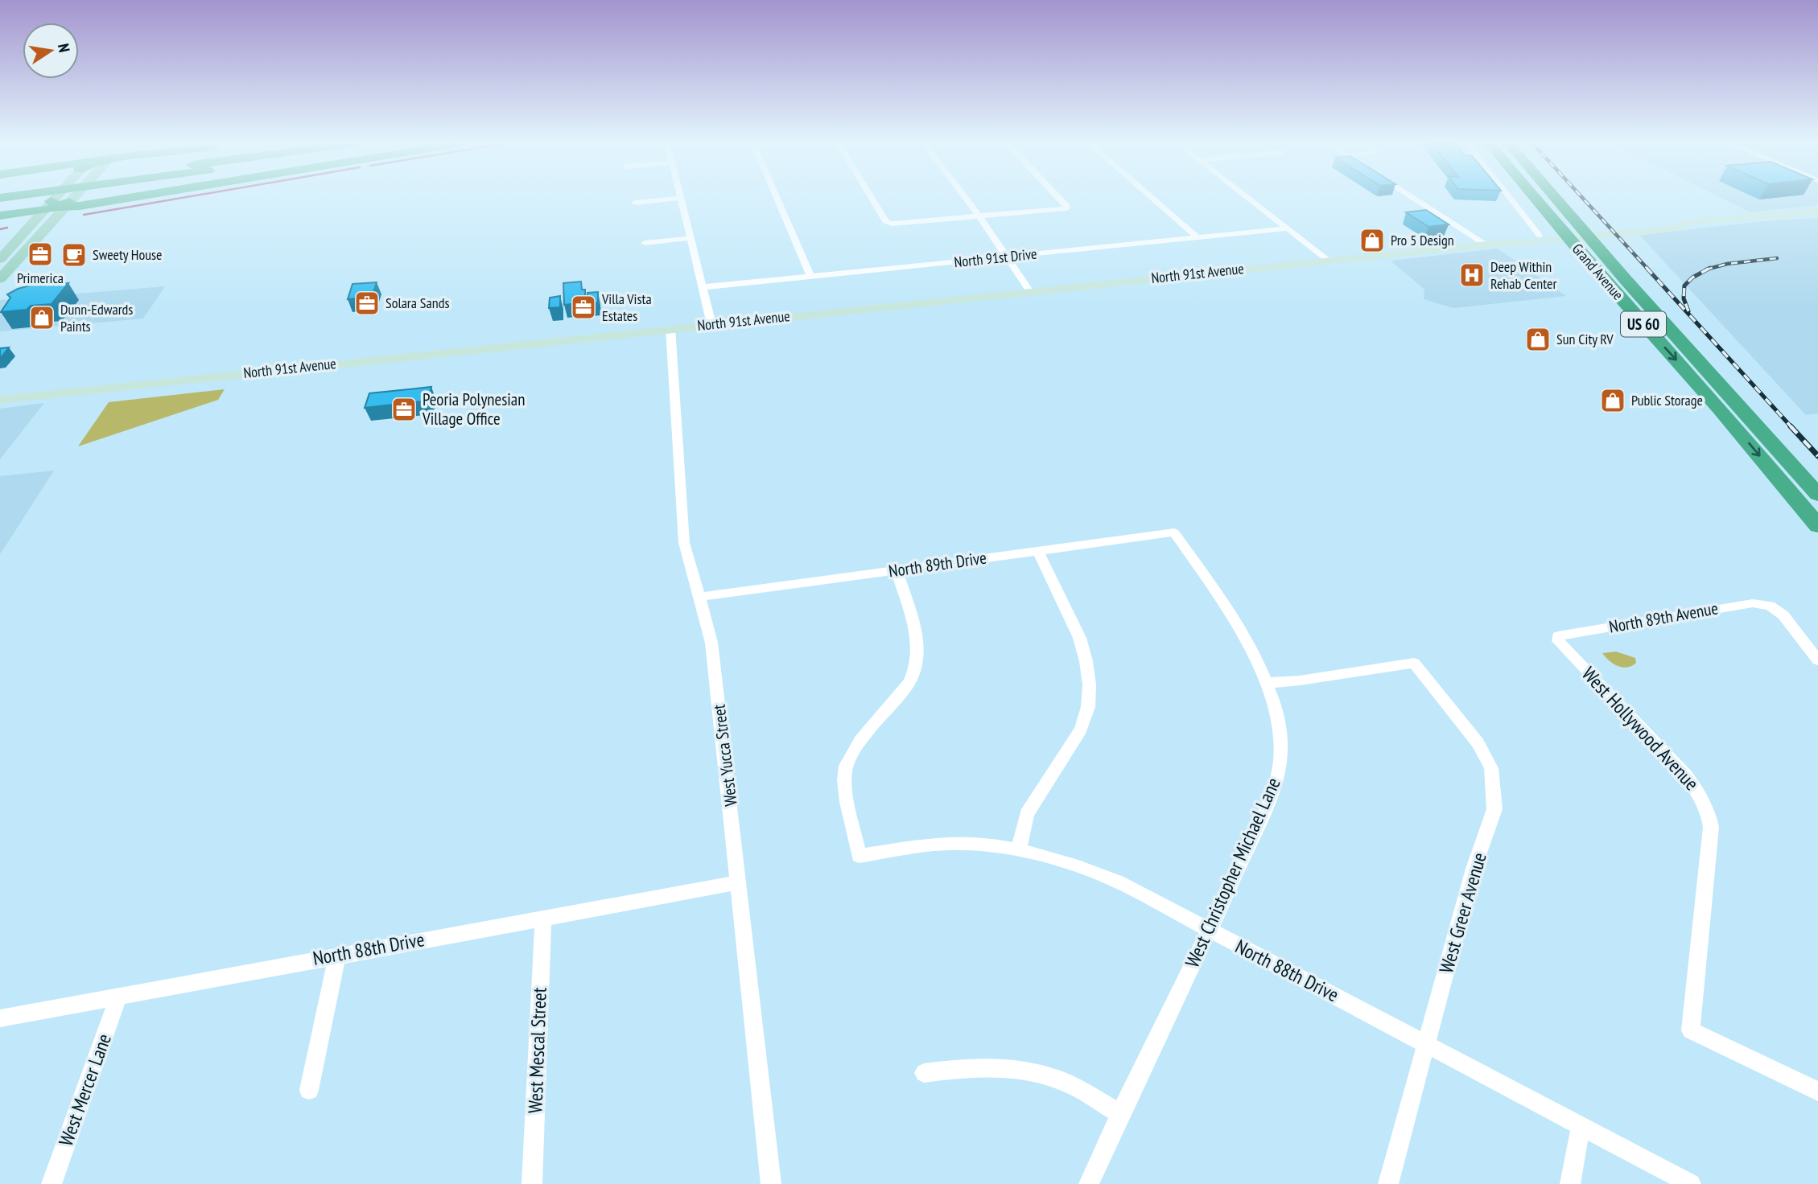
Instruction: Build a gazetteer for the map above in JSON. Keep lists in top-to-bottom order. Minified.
{"streets":{"highway":["Grand Avenue","US 60"],"main road":["North 91st Avenue"],"street":["North 91st Drive","North 89th Drive","North 89th Avenue","West Hollywood Avenue","West Yucca Street","West Christopher Michael Lane","West Greer Avenue","North 88th Drive","West Mescal Street","West Mercer Lane"]},"crossings":[["Grand Avenue","North 91st Avenue"],["North 91st Avenue","West Yucca Street"],["North 89th Drive","West Yucca Street"],["North 89th Drive","West Christopher Michael Lane"],["North 89th Drive","North 88th Drive"],["North 89th Avenue","West Hollywood Avenue"],["West Yucca Street","North 88th Drive"],["West Christopher Michael Lane","West Greer Avenue"],["West Christopher Michael Lane","North 88th Drive"],["West Greer Avenue","North 88th Drive"],["North 88th Drive","West Mescal Street"],["North 88th Drive","West Mercer Lane"]],"places":{"shop":["Pro 5 Design","Dunn-Edwards Paints","Sun City RV","Public Storage"],"office":["Primerica","Solara Sands","Villa Vista Estates","Peoria Polynesian Village Office"],"cafe":["Sweety House"],"hospital":["Deep Within Rehab Center"]},"north":"right"}
